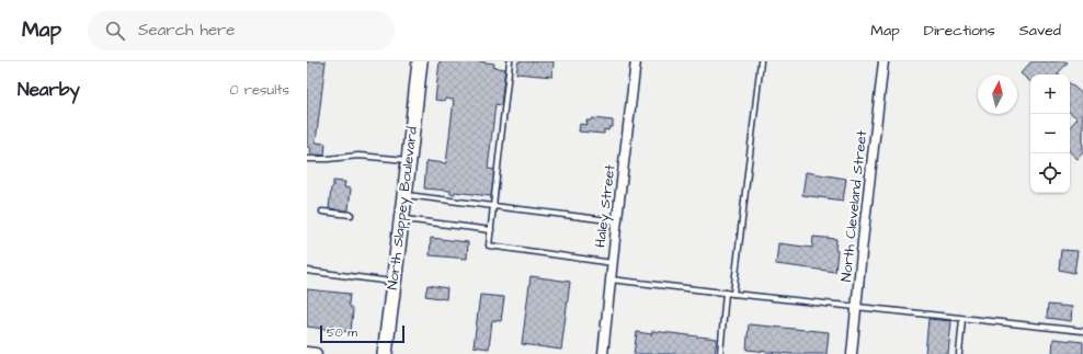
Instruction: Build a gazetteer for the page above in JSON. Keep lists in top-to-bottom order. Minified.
{"streets":{"main road":["North Slappey Boulevard"],"street":["Haley Street","North Cleveland Street"]},"scale_bar":"50 m","north":"top","page":{"header":"Map","search":"Search here","nav":["Map","Directions","Saved"],"heading":["Nearby","0 results"],"map_buttons":["+","−"],"scale":"50 m"}}
